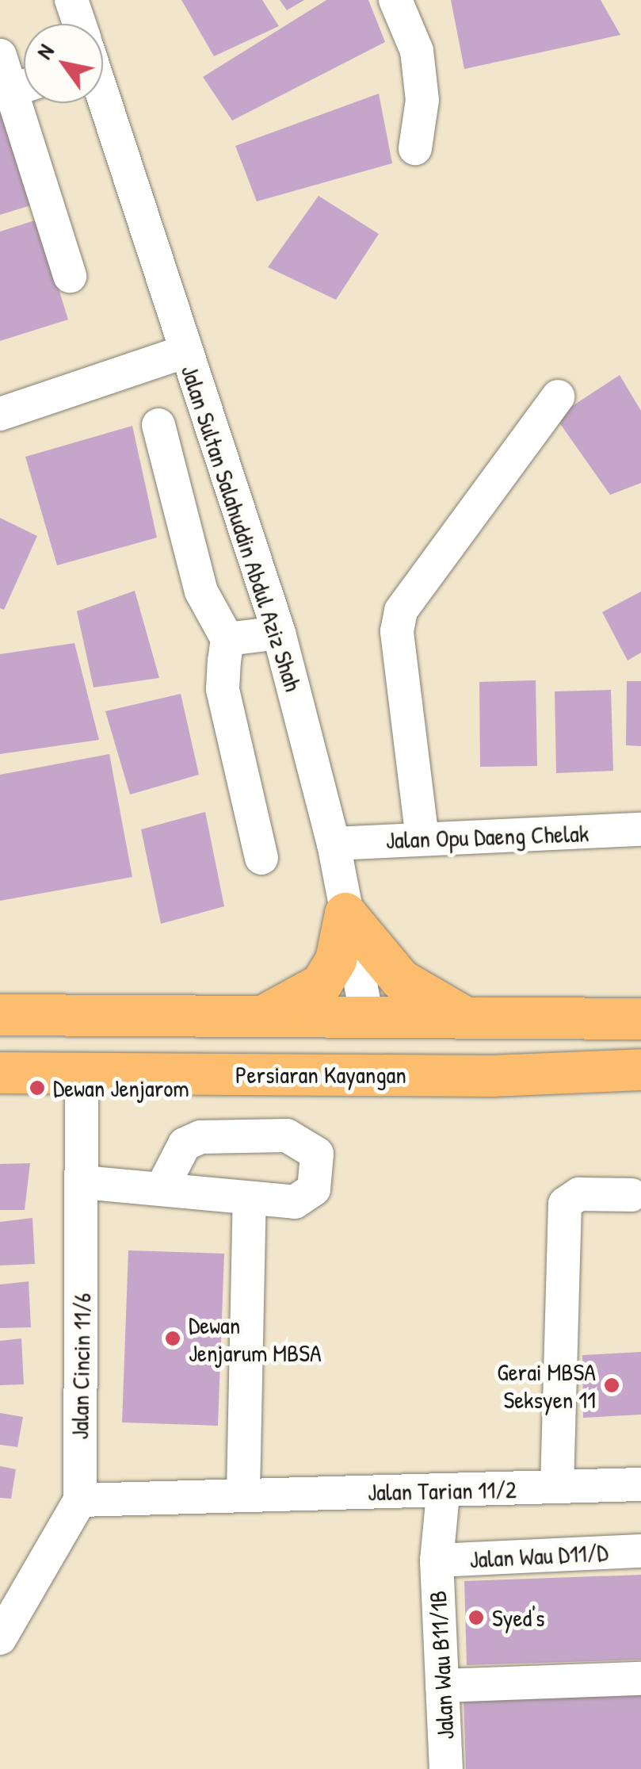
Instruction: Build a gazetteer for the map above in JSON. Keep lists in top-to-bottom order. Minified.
{"streets":{"main road":["Persiaran Kayangan"],"street":["Jalan Sultan Salahuddin Abdul Aziz Shah","Jalan Opu Daeng Chelak","Jalan Cincin 11/6","Jalan Tarian 11/2","Jalan Wau D11/D","Jalan Wau B11/1B"]},"crossings":[["Jalan Sultan Salahuddin Abdul Aziz Shah","Jalan Opu Daeng Chelak"],["Persiaran Kayangan","Jalan Cincin 11/6"],["Jalan Cincin 11/6","Jalan Tarian 11/2"],["Jalan Tarian 11/2","Jalan Wau B11/1B"],["Jalan Wau D11/D","Jalan Wau B11/1B"]],"places":["Dewan Jenjarom","Dewan Jenjarum MBSA","Gerai MBSA Seksyen 11","Syed's"],"north":"top left"}
